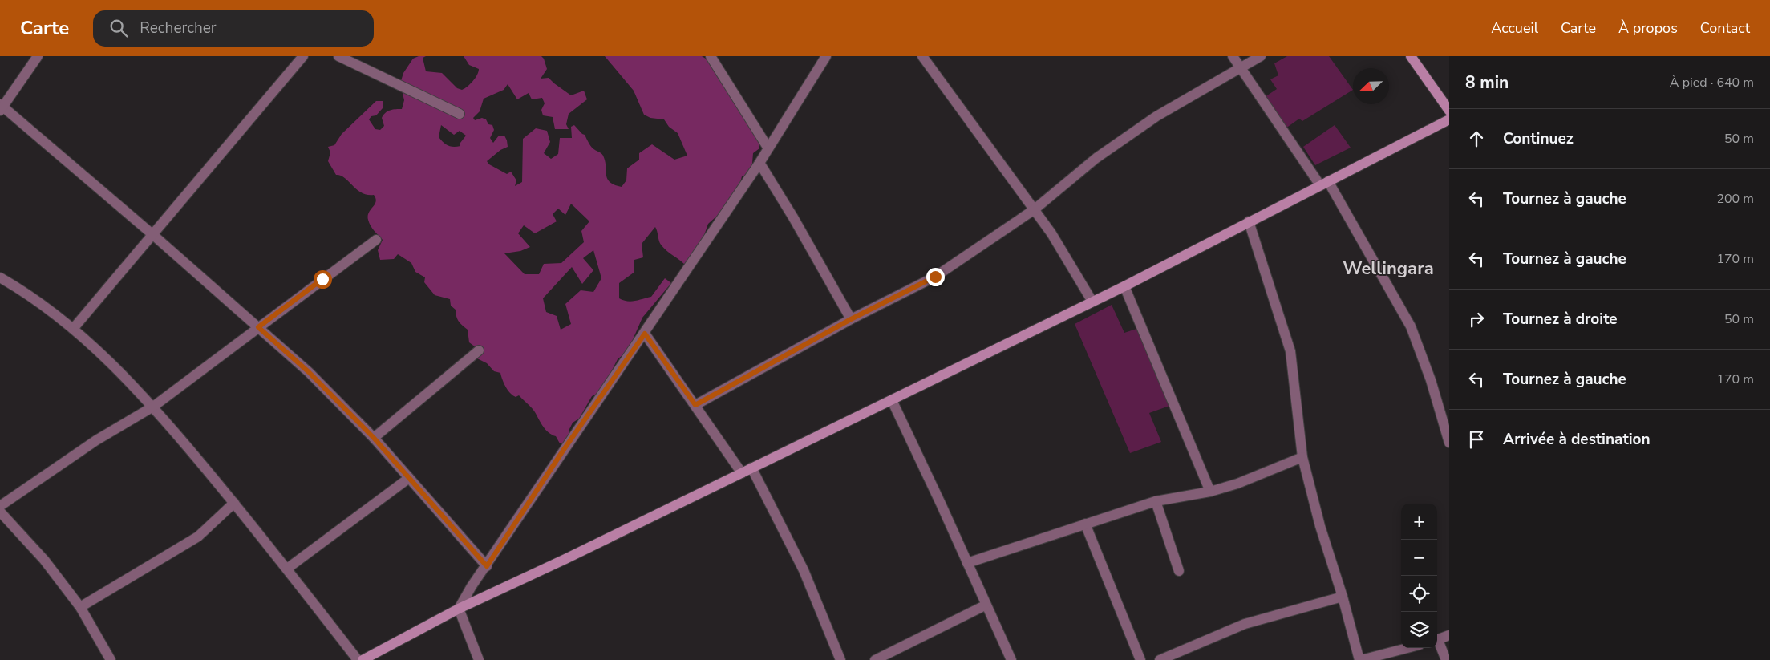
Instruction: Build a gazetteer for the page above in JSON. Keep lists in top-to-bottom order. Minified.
{"districts":["Wellingara"],"north":"bottom left","page":{"header":"Carte","search":"Rechercher","nav":["Accueil","Carte","À propos","Contact"],"heading":["8 min","À pied · 640 m"],"list":[["Continuez","50 m"],["Tournez à gauche","200 m"],["Tournez à gauche","170 m"],["Tournez à droite","50 m"],["Tournez à gauche","170 m"],"Arrivée à destination"],"map_buttons":["+","−"]}}
